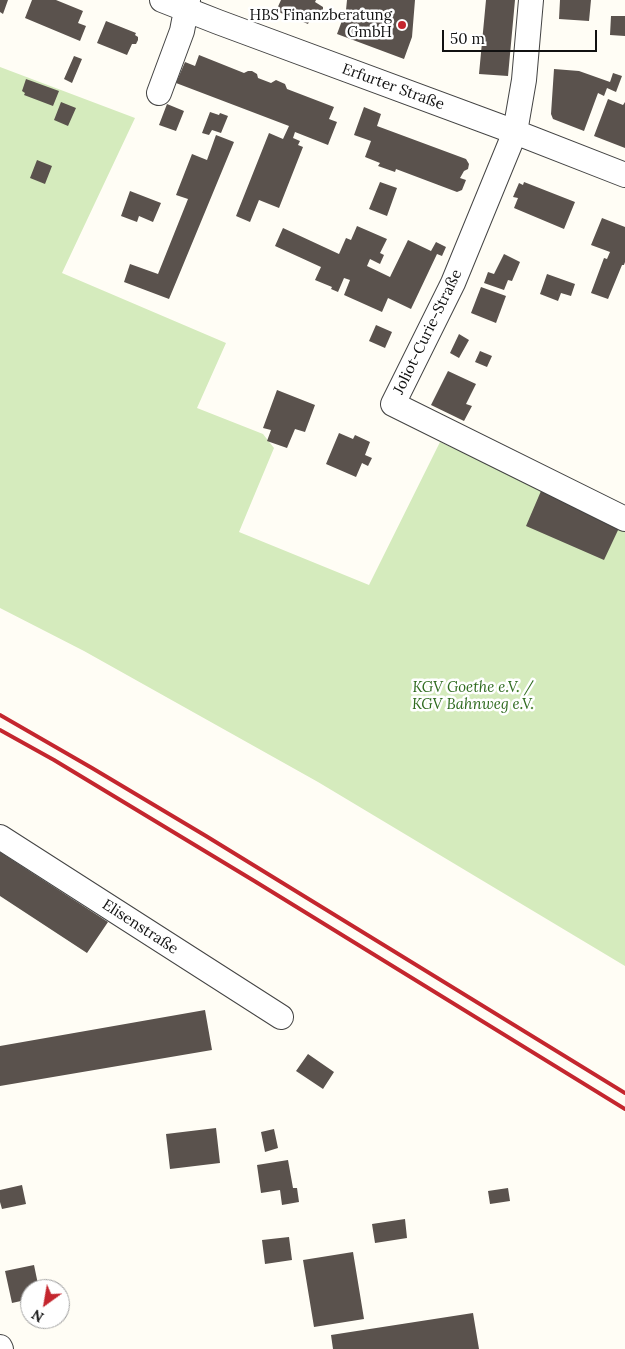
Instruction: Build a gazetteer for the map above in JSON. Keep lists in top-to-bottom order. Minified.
{"streets":{"street":["Erfurter Straße","Joliot-Curie-Straße","Elisenstraße"]},"crossings":[["Erfurter Straße","Joliot-Curie-Straße"]],"parks":["KGV Goethe e.V. / KGV Bahnweg e.V."],"places":["HBS Finanzberatung GmbH"],"scale_bar":"50 m","north":"bottom left"}
